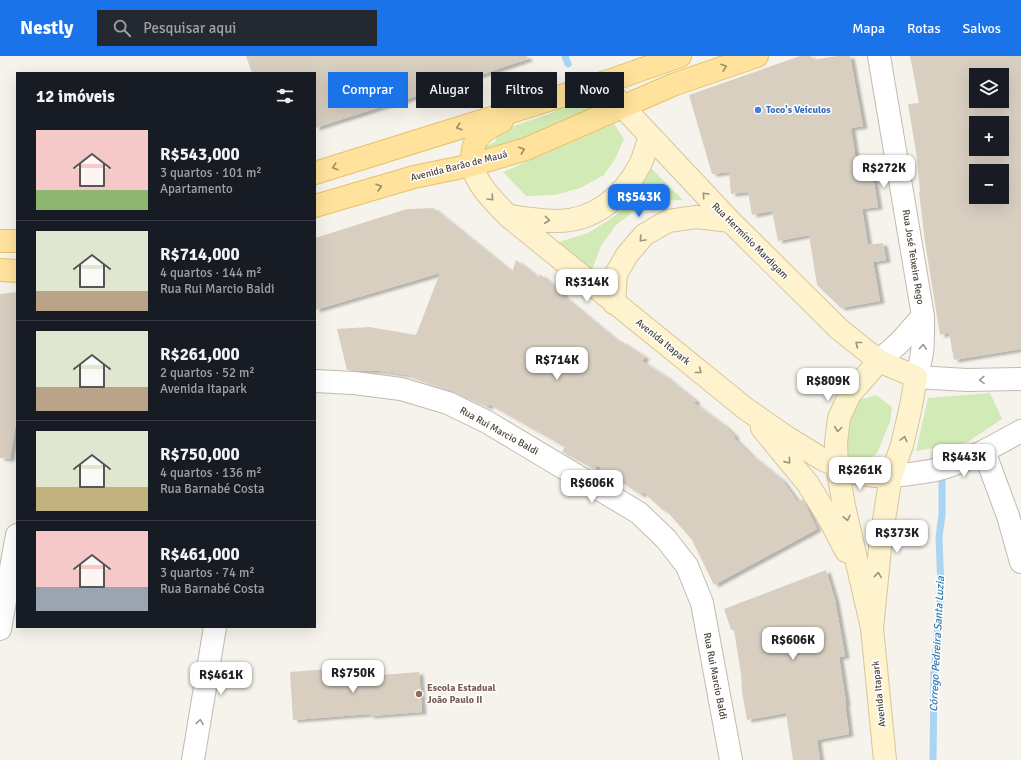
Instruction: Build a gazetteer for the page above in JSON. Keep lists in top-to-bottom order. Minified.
{"streets":{"main road":["Avenida Barão de Mauá","Rua Hermínio Mardigam","Avenida Itapark"],"street":["Rua José Teixeira Rego","Rua Rui Marcio Baldi"]},"crossings":[["Avenida Barão de Mauá","Avenida Itapark"],["Rua Hermínio Mardigam","Rua José Teixeira Rego"],["Rua Hermínio Mardigam","Avenida Itapark"],["Rua José Teixeira Rego","Avenida Itapark"]],"one_way":["Rua Hermínio Mardigam"],"water":["Córrego Pedreira Santa Luzia"],"places":["Toco's Veículos","Escola Estadual João Paulo II"],"page":{"header":"Nestly","search":"Pesquisar aqui","nav":["Mapa","Rotas","Salvos"],"map_buttons":["+","−"],"chip":["Comprar","Alugar","Filtros","Novo"],"heading":"12 imóveis","list":[{"name":"R$543,000","note":"3 quartos · 101 m² · Apartamento"},{"name":"R$714,000","note":"4 quartos · 144 m² · Rua Rui Marcio Baldi"},{"name":"R$261,000","note":"2 quartos · 52 m² · Avenida Itapark"},{"name":"R$750,000","note":"4 quartos · 136 m² · Rua Barnabé Costa"},{"name":"R$461,000","note":"3 quartos · 74 m² · Rua Barnabé Costa"}],"price":["R$272K","R$543K","R$314K","R$714K","R$809K","R$443K","R$261K","R$606K","R$373K","R$606K","R$750K","R$461K"]}}
